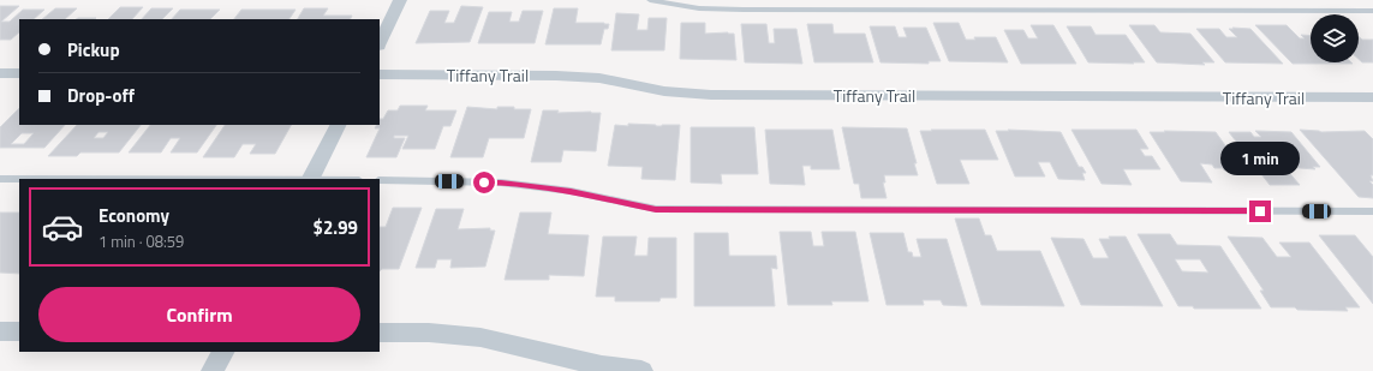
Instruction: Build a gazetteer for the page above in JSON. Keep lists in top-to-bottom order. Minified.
{"streets":{"street":["Tiffany Trail"]},"page":{"banner":["Pickup","Drop-off"],"bubble":"1 min","list":[{"name":"Economy","note":"1 min · 08:59","value":"$2.99"}],"buttons":"Confirm"}}
